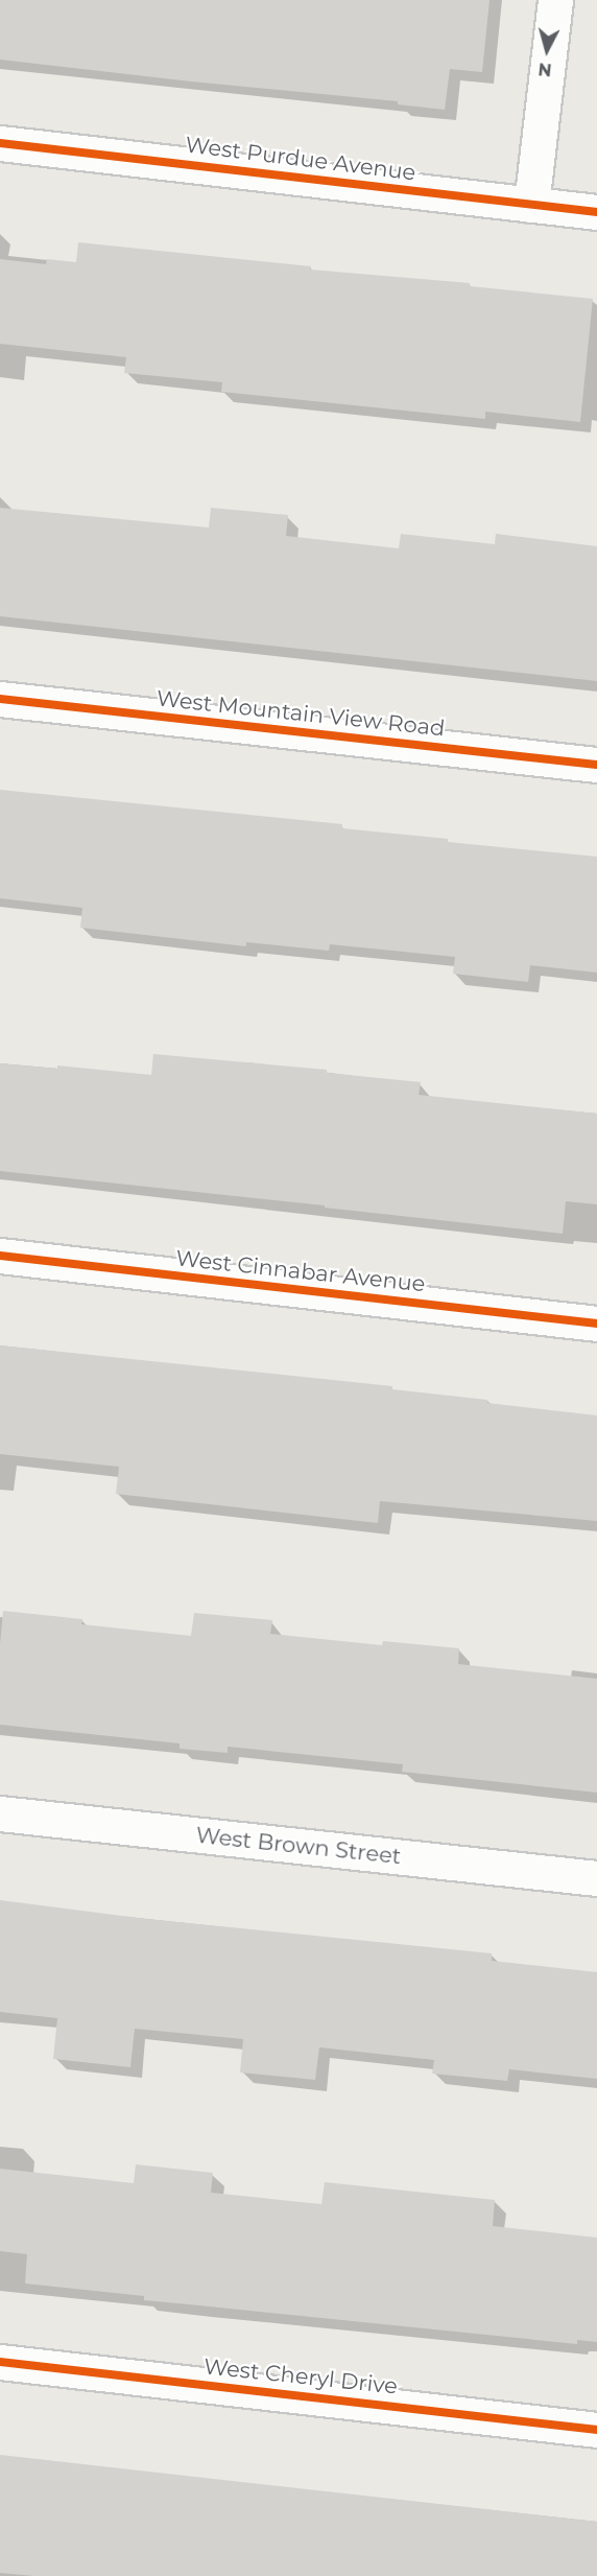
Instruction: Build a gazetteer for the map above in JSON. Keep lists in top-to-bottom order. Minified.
{"streets":{"street":["West Purdue Avenue","West Mountain View Road","West Cinnabar Avenue","West Brown Street","West Cheryl Drive"]},"north":"bottom"}
